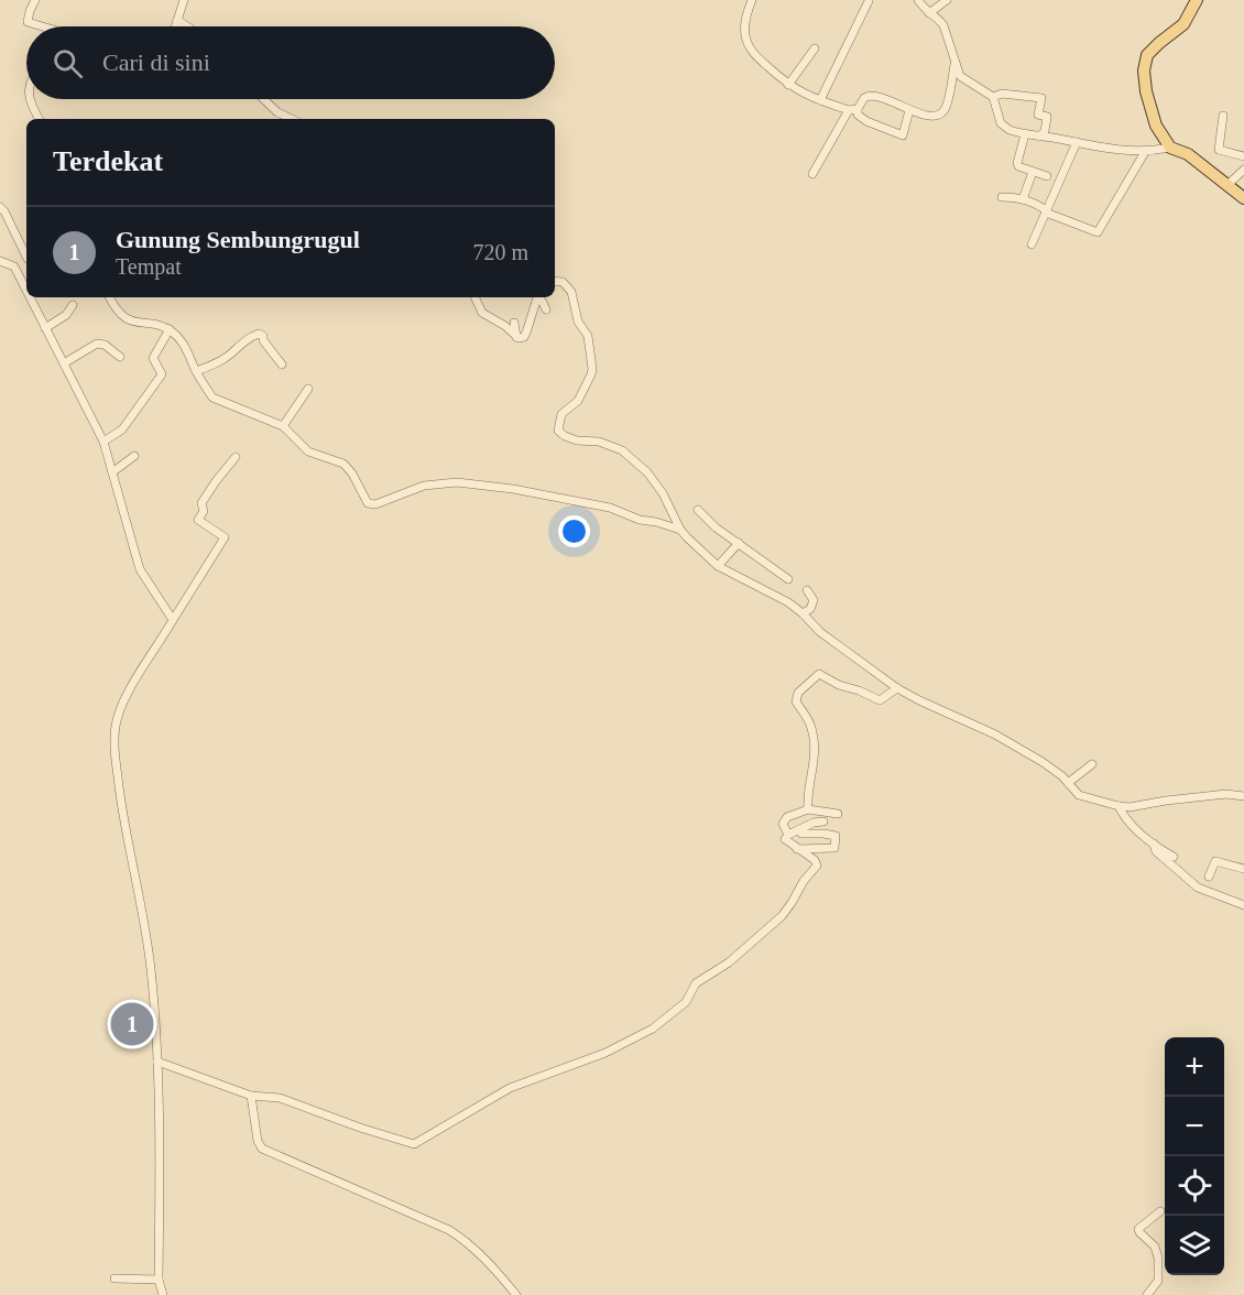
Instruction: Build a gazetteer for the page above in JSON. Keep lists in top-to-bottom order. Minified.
{"page":{"search":"Cari di sini","heading":"Terdekat","list":[{"mark":"1","name":"Gunung Sembungrugul","note":"Tempat","value":"720 m"}],"pins":"1","map_buttons":["+","−"]}}
